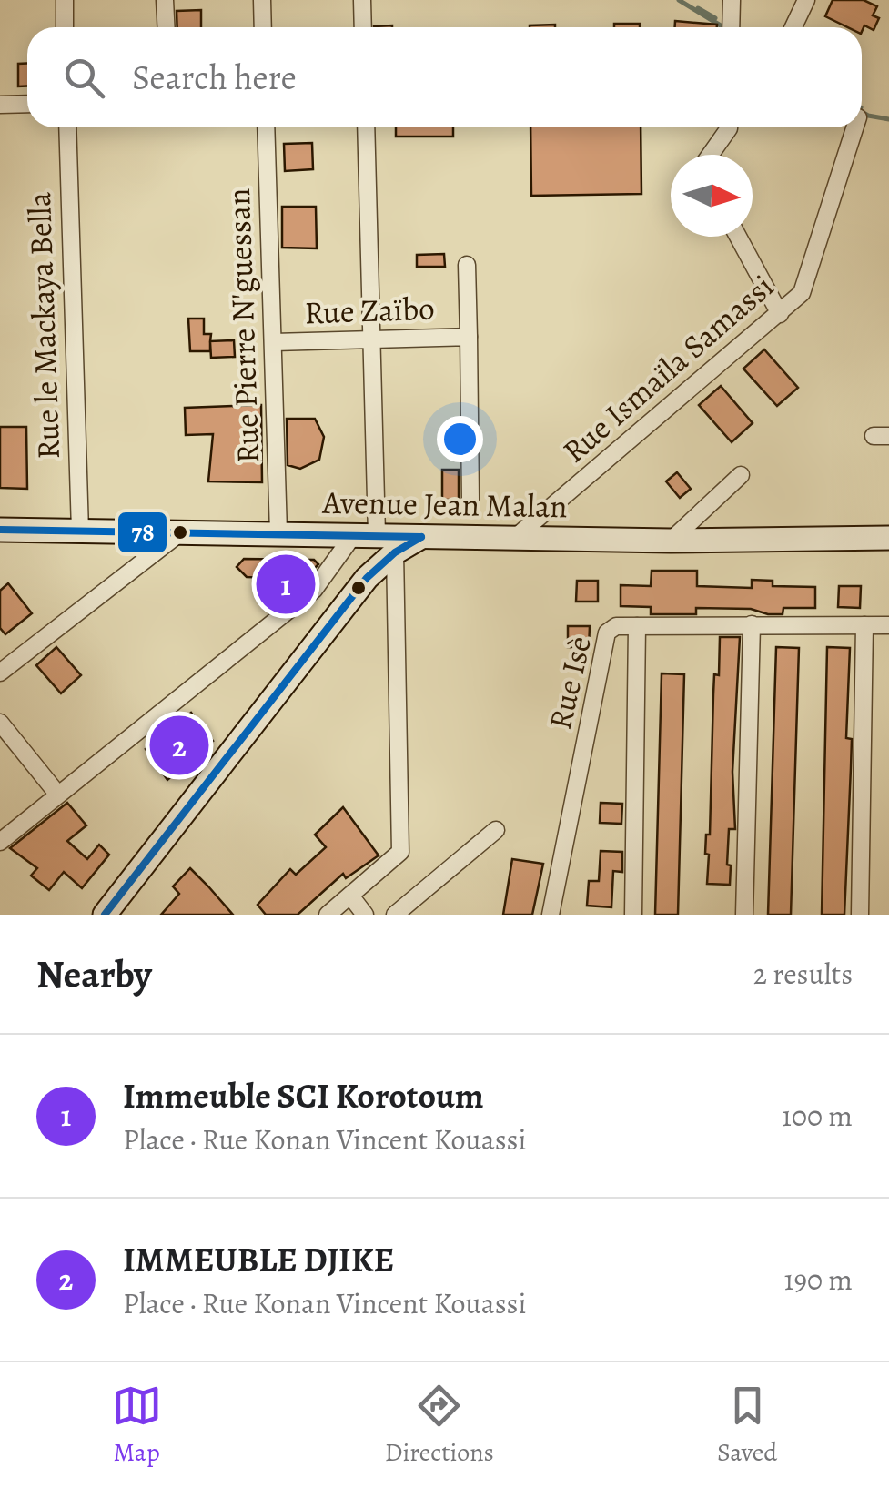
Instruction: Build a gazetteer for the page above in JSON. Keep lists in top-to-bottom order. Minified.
{"streets":{"main road":["Avenue Jean Malan"],"street":["Rue Zaïbo","Rue le Mackaya Bella","Rue Pierre N'guessan","Rue Ismaïla Samassi","Rue Isè"]},"crossings":[["Rue Zaïbo","Rue Pierre N'guessan"],["Rue le Mackaya Bella","Avenue Jean Malan"],["Rue Pierre N'guessan","Avenue Jean Malan"],["Rue Ismaïla Samassi","Avenue Jean Malan"]],"lines":["transit line 78"],"north":"right","page":{"search":"Search here","pins":["1","2"],"heading":["Nearby","2 results"],"list":[{"mark":"1","name":"Immeuble SCI Korotoum","note":"Place · Rue Konan Vincent Kouassi","value":"100 m"},{"mark":"2","name":"IMMEUBLE DJIKE","note":"Place · Rue Konan Vincent Kouassi","value":"190 m"}],"nav":["Map","Directions","Saved"]}}
